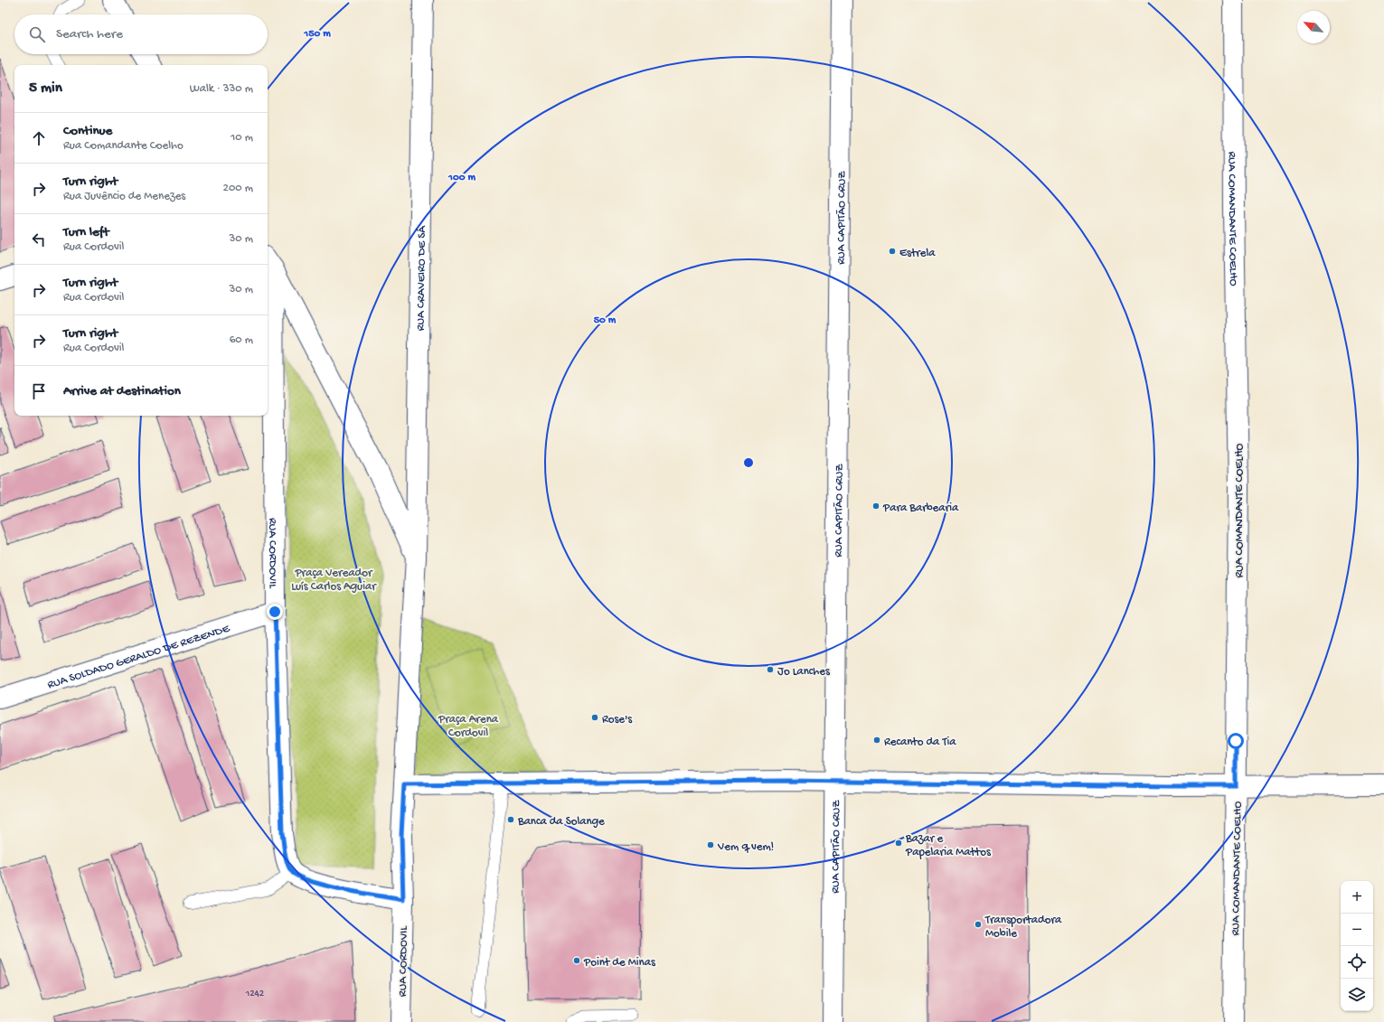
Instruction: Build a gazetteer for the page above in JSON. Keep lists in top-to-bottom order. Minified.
{"streets":{"street":["RUA CAPITÃO CRUZ","RUA COMANDANTE COELHO","RUA CRAVEIRO DE SÁ","RUA CORDOVIL","RUA SOLDADO GERALDO DE REZENDE"]},"crossings":[["RUA CRAVEIRO DE SÁ","RUA CORDOVIL"],["RUA CORDOVIL","RUA SOLDADO GERALDO DE REZENDE"]],"parks":["Praça Vereador Luís Carlos Aguiar","Praça Arena Cordovil"],"places":["Estrela","Para Barbearia","Jo Lanches","Rose's","Recanto da Tia","Banca da Solange","Bazar e Papelaria Mattos","Vem q vem!","Transportadora Mobile","Point de Minas"],"house_numbers":["1242"],"north":"top left","page":{"search":"Search here","heading":["5 min","Walk · 330 m"],"list":[["Continue","Rua Comandante Coelho","10 m"],["Turn right","Rua Juvêncio de Menezes","200 m"],["Turn left","Rua Cordovil","30 m"],["Turn right","Rua Cordovil","30 m"],["Turn right","Rua Cordovil","60 m"],"Arrive at destination"],"map_buttons":["+","−"]},"rings":["150 m","100 m","50 m"]}
